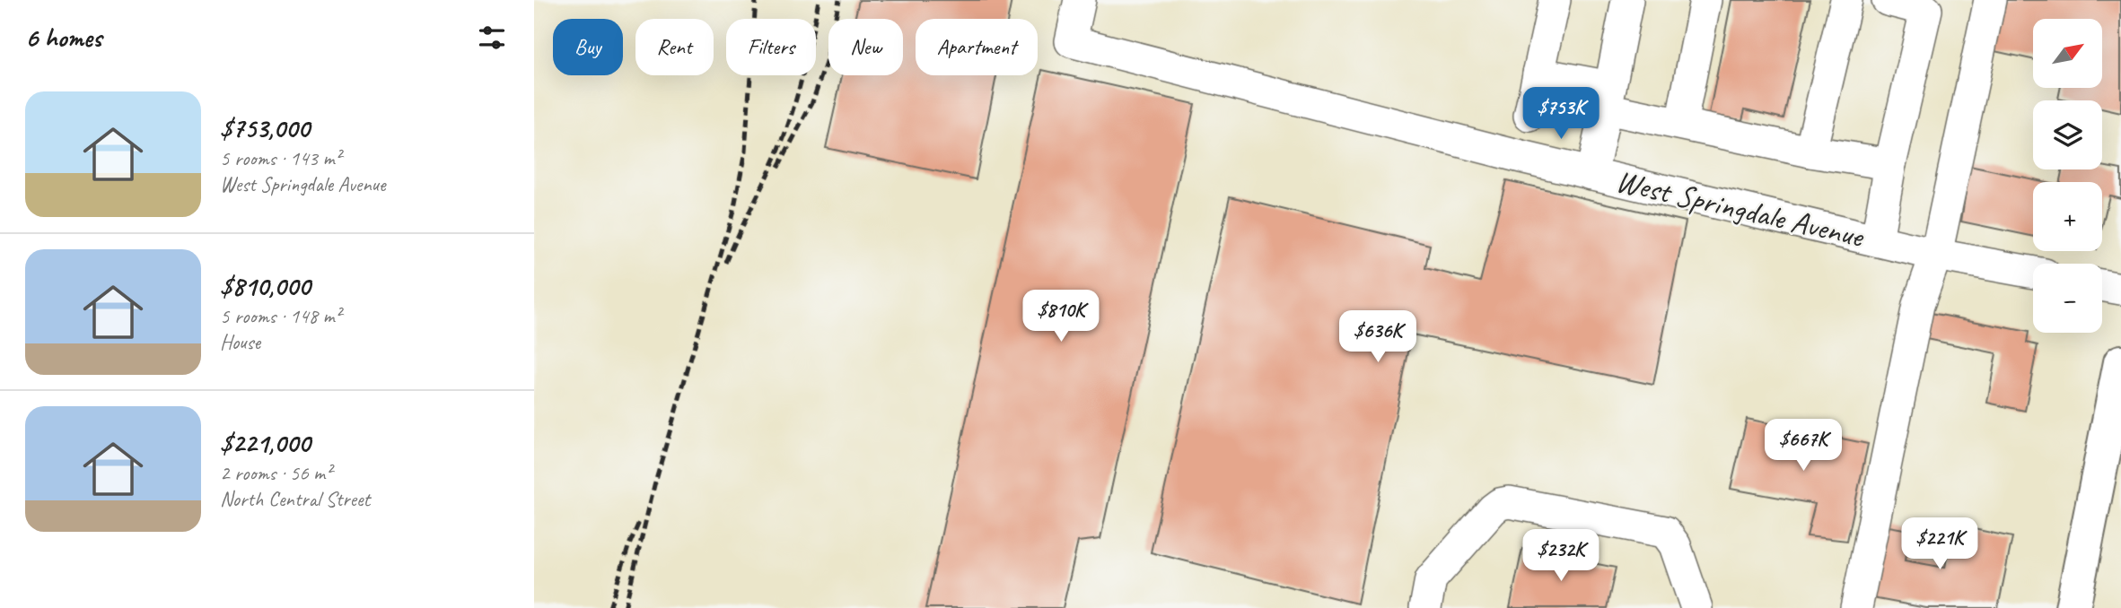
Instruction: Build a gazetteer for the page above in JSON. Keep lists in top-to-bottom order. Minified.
{"streets":{"street":["West Springdale Avenue"]},"north":"top right","page":{"heading":"6 homes","map_buttons":["+","−"],"chip":["Buy","Rent","Filters","New","Apartment"],"list":[{"name":"$753,000","note":"5 rooms · 143 m² · West Springdale Avenue"},{"name":"$810,000","note":"5 rooms · 148 m² · House"},{"name":"$221,000","note":"2 rooms · 56 m² · North Central Street"}],"price":["$753K","$810K","$636K","$667K","$221K","$232K"]}}
